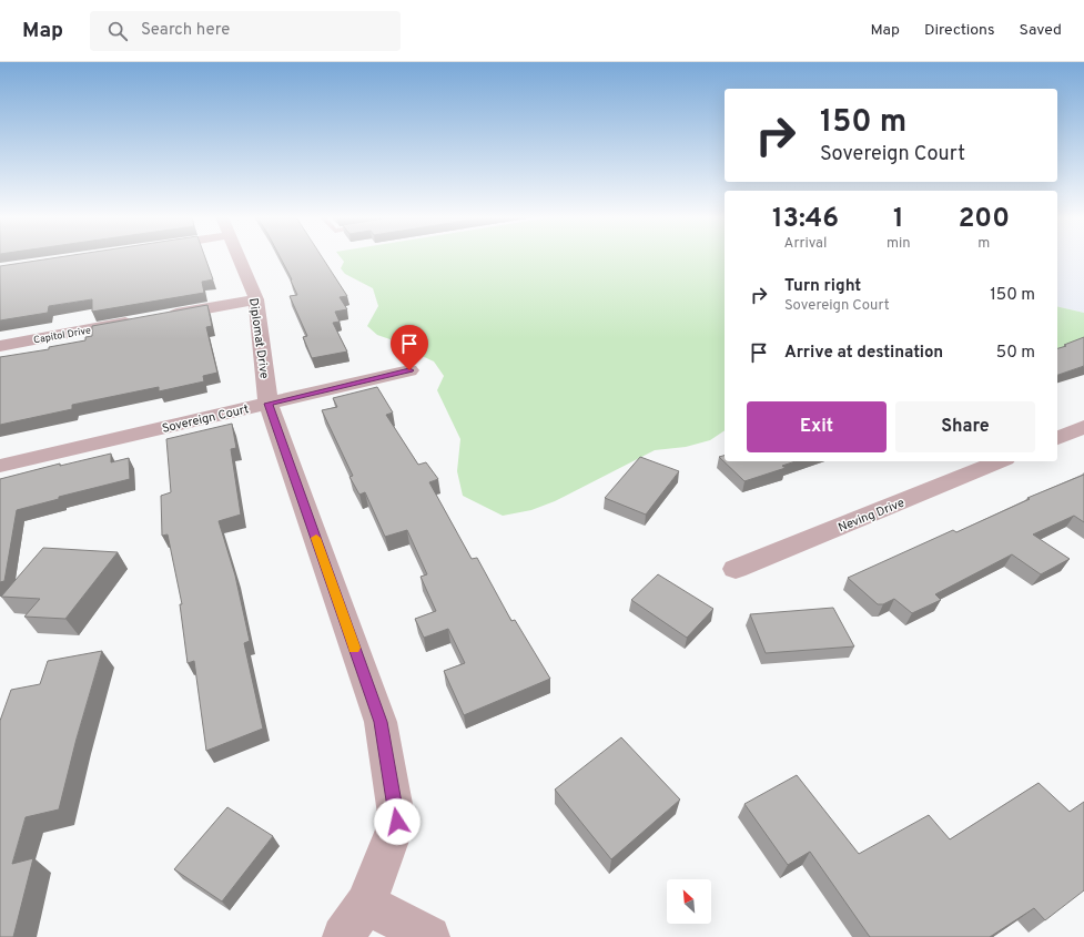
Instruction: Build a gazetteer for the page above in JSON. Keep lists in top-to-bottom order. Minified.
{"streets":{"street":["Capitol Drive","Diplomat Drive","Sovereign Court","Neving Drive"]},"crossings":[["Diplomat Drive","Sovereign Court"]],"north":"top left","page":{"header":"Map","search":"Search here","nav":["Map","Directions","Saved"],"turn":["150 m","Sovereign Court"],"eta":["13:46","Arrival","1","min","200","m"],"list":[{"name":"Turn right","note":"Sovereign Court","value":"150 m"},{"name":"Arrive at destination","value":"50 m"}],"buttons":["Exit","Share"]}}
